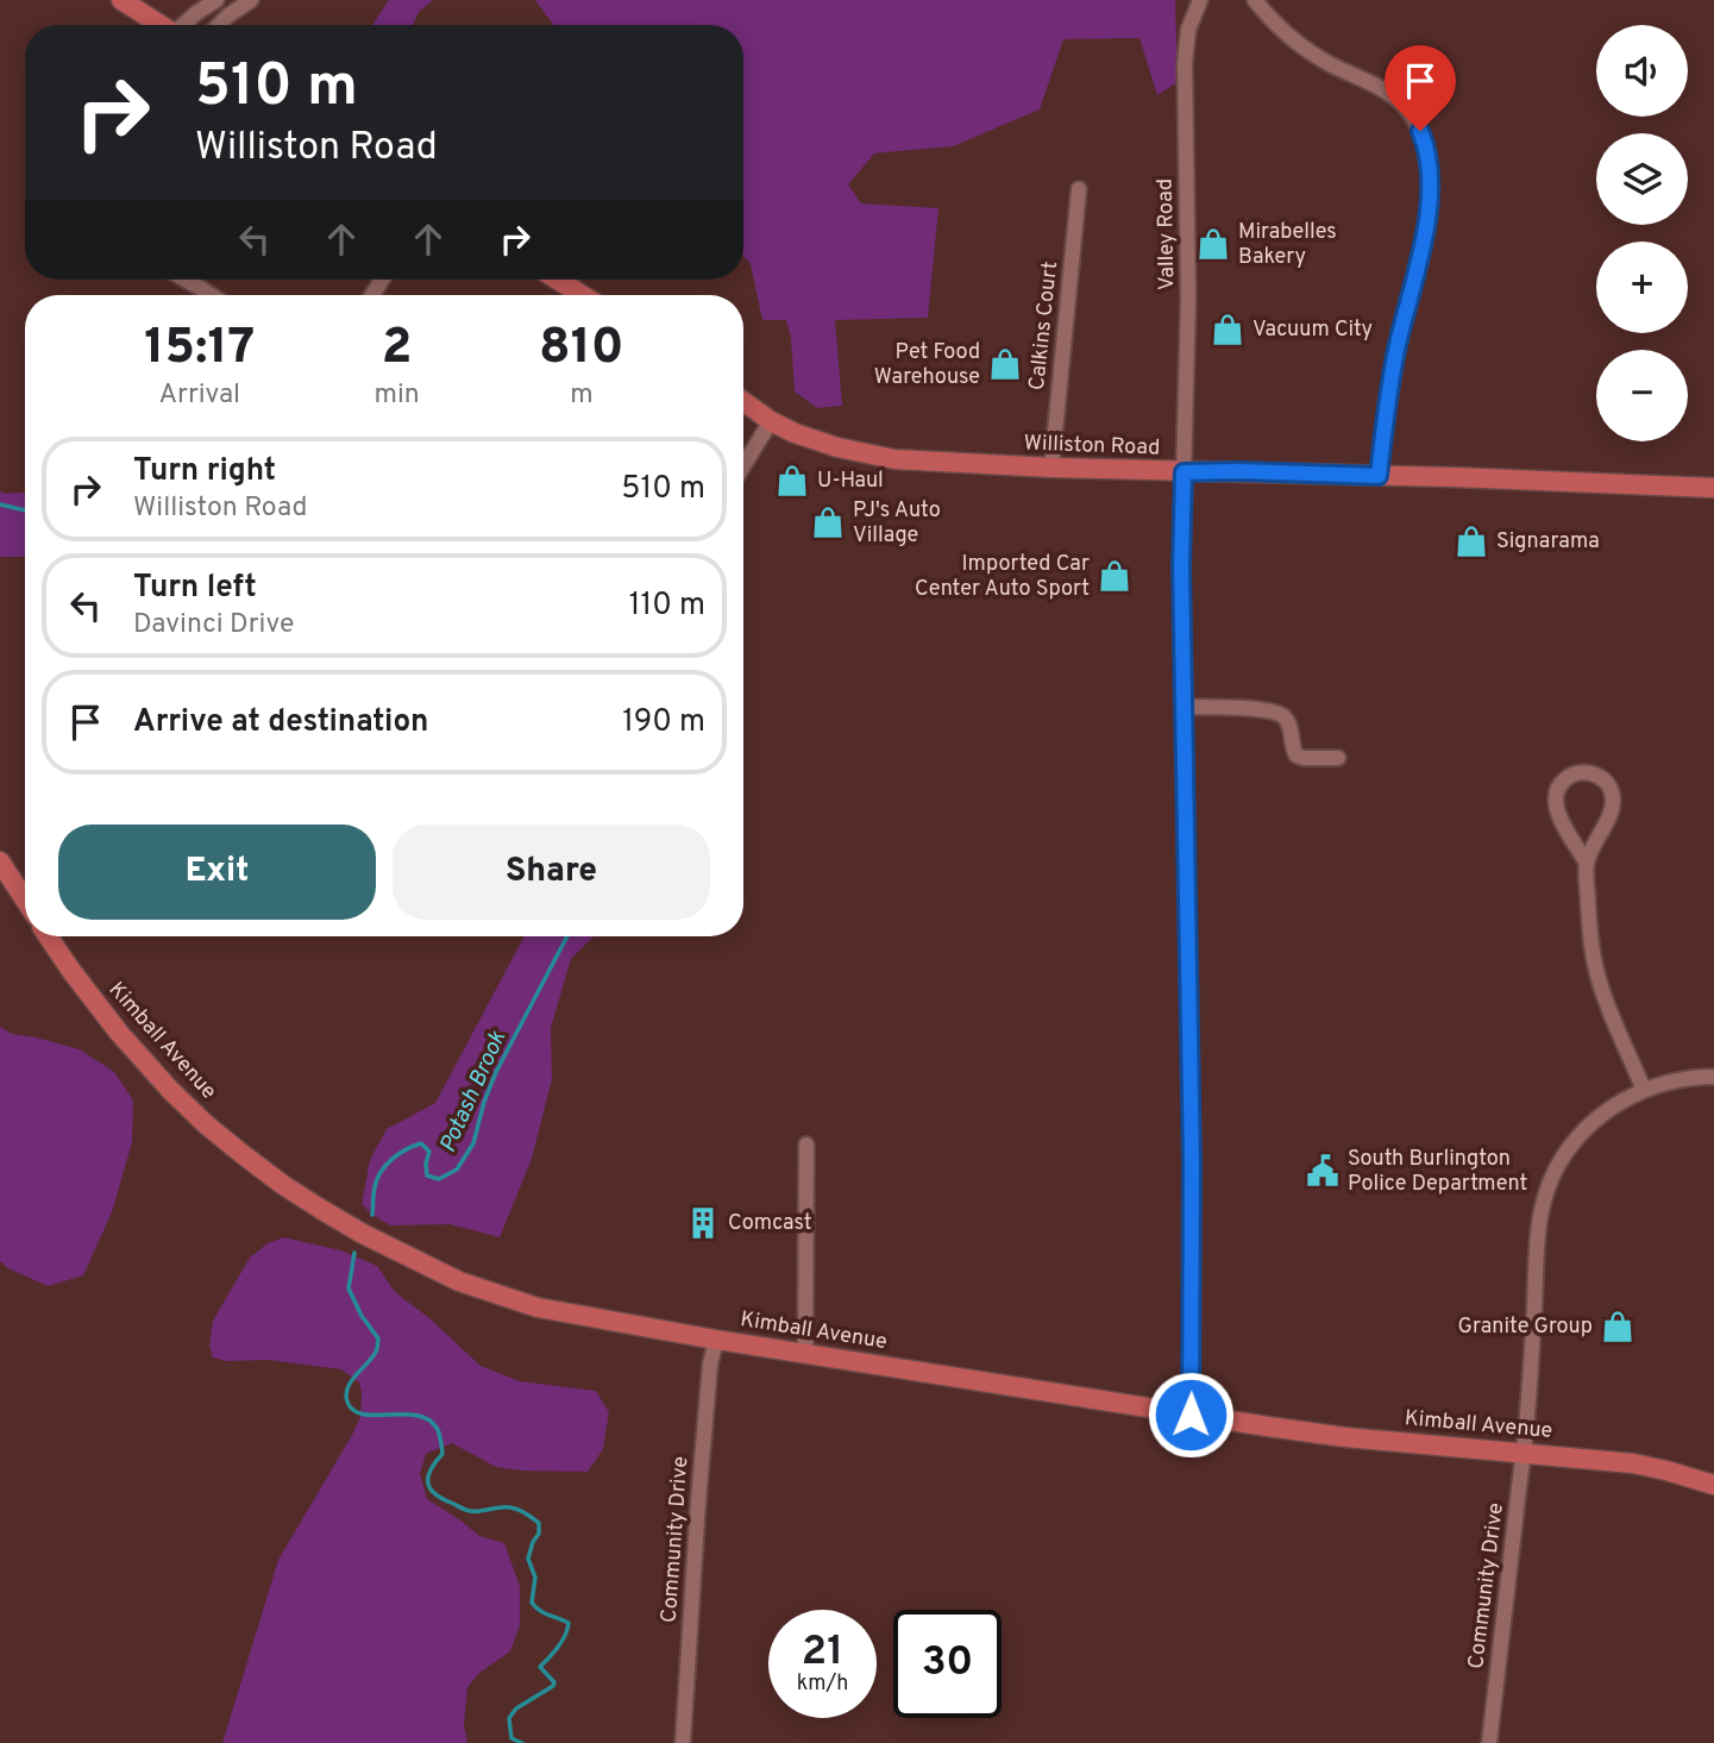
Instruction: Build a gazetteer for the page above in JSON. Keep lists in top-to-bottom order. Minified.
{"streets":{"main road":["Williston Road","Kimball Avenue"],"street":["Valley Road","Calkins Court","Community Drive"]},"crossings":[["Valley Road","Williston Road"],["Valley Road","Kimball Avenue"],["Calkins Court","Williston Road"],["Kimball Avenue","Community Drive"]],"water":["Potash Brook"],"places":{"shop":["Mirabelles Bakery","Vacuum City","Pet Food Warehouse","U-Haul","PJ's Auto Village","Signarama","Imported Car Center Auto Sport","Granite Group"],"public building":["South Burlington Police Department"],"building":["Comcast"]},"page":{"map_buttons":["+","−"],"turn":["510 m","Williston Road"],"eta":["15:17","Arrival","2","min","810","m"],"list":[{"name":"Turn right","note":"Williston Road","value":"510 m"},{"name":"Turn left","note":"Davinci Drive","value":"110 m"},{"name":"Arrive at destination","value":"190 m"}],"buttons":["Exit","Share"],"speed":"21 km/h","limit":"30"}}
